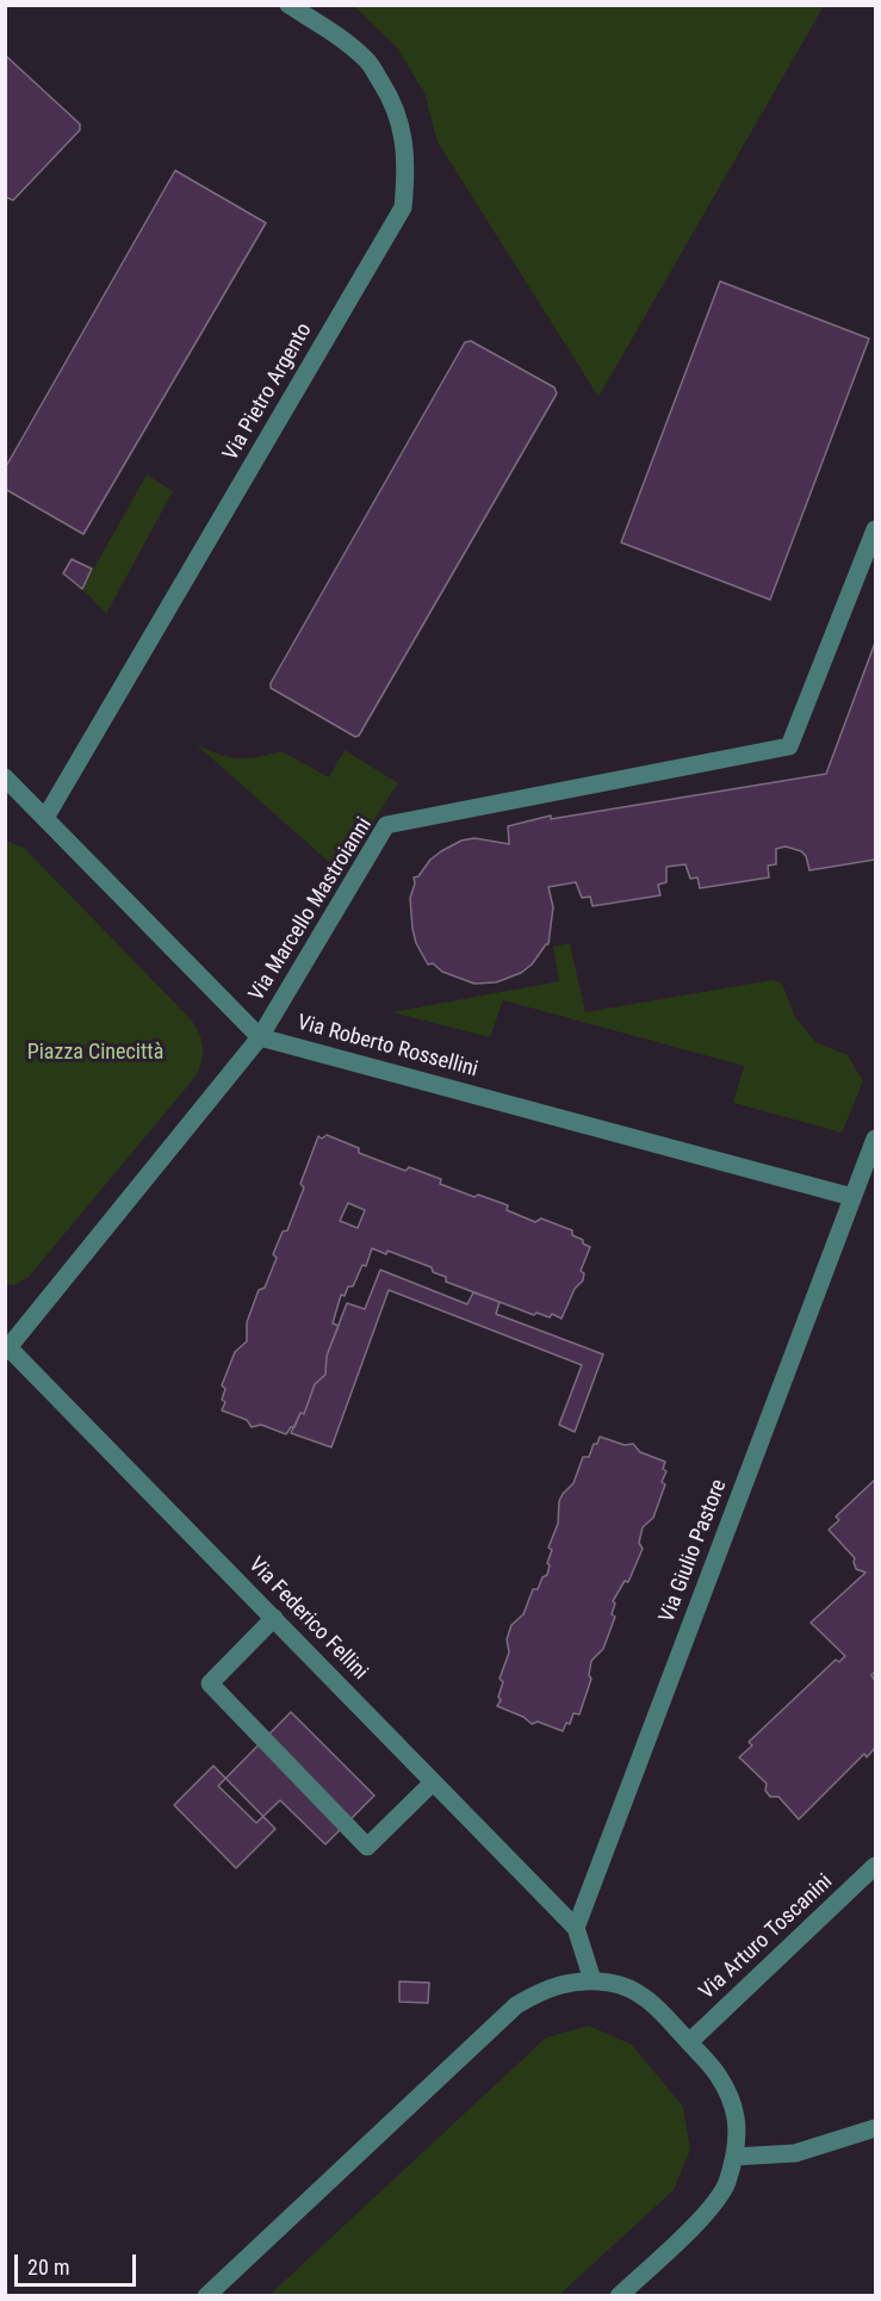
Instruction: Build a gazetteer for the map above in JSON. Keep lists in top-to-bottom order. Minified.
{"streets":{"street":["Via Pietro Argento","Via Marcello Mastroianni","Via Roberto Rossellini","Via Giulio Pastore","Via Federico Fellini","Via Arturo Toscanini"]},"crossings":[["Via Marcello Mastroianni","Via Roberto Rossellini"],["Via Marcello Mastroianni","Via Federico Fellini"],["Via Roberto Rossellini","Via Giulio Pastore"],["Via Giulio Pastore","Via Federico Fellini"]],"parks":["Piazza Cinecittà"],"scale_bar":"20 m"}
